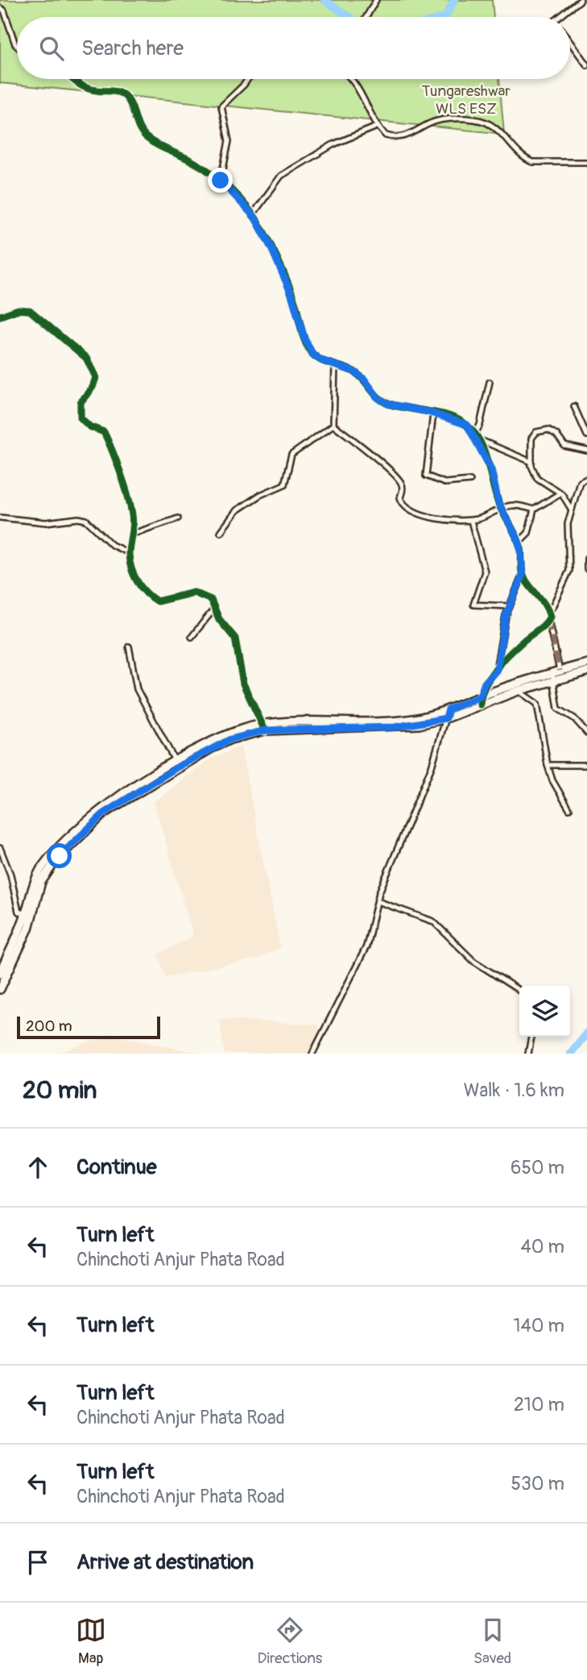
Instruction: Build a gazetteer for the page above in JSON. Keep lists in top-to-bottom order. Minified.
{"parks":["Tungareshwar WLS ESZ"],"scale_bar":"200 m","page":{"search":"Search here","scale":"200 m","heading":["20 min","Walk · 1.6 km"],"list":[["Continue","650 m"],["Turn left","Chinchoti Anjur Phata Road","40 m"],["Turn left","140 m"],["Turn left","Chinchoti Anjur Phata Road","210 m"],["Turn left","Chinchoti Anjur Phata Road","530 m"],"Arrive at destination"],"nav":["Map","Directions","Saved"]}}
